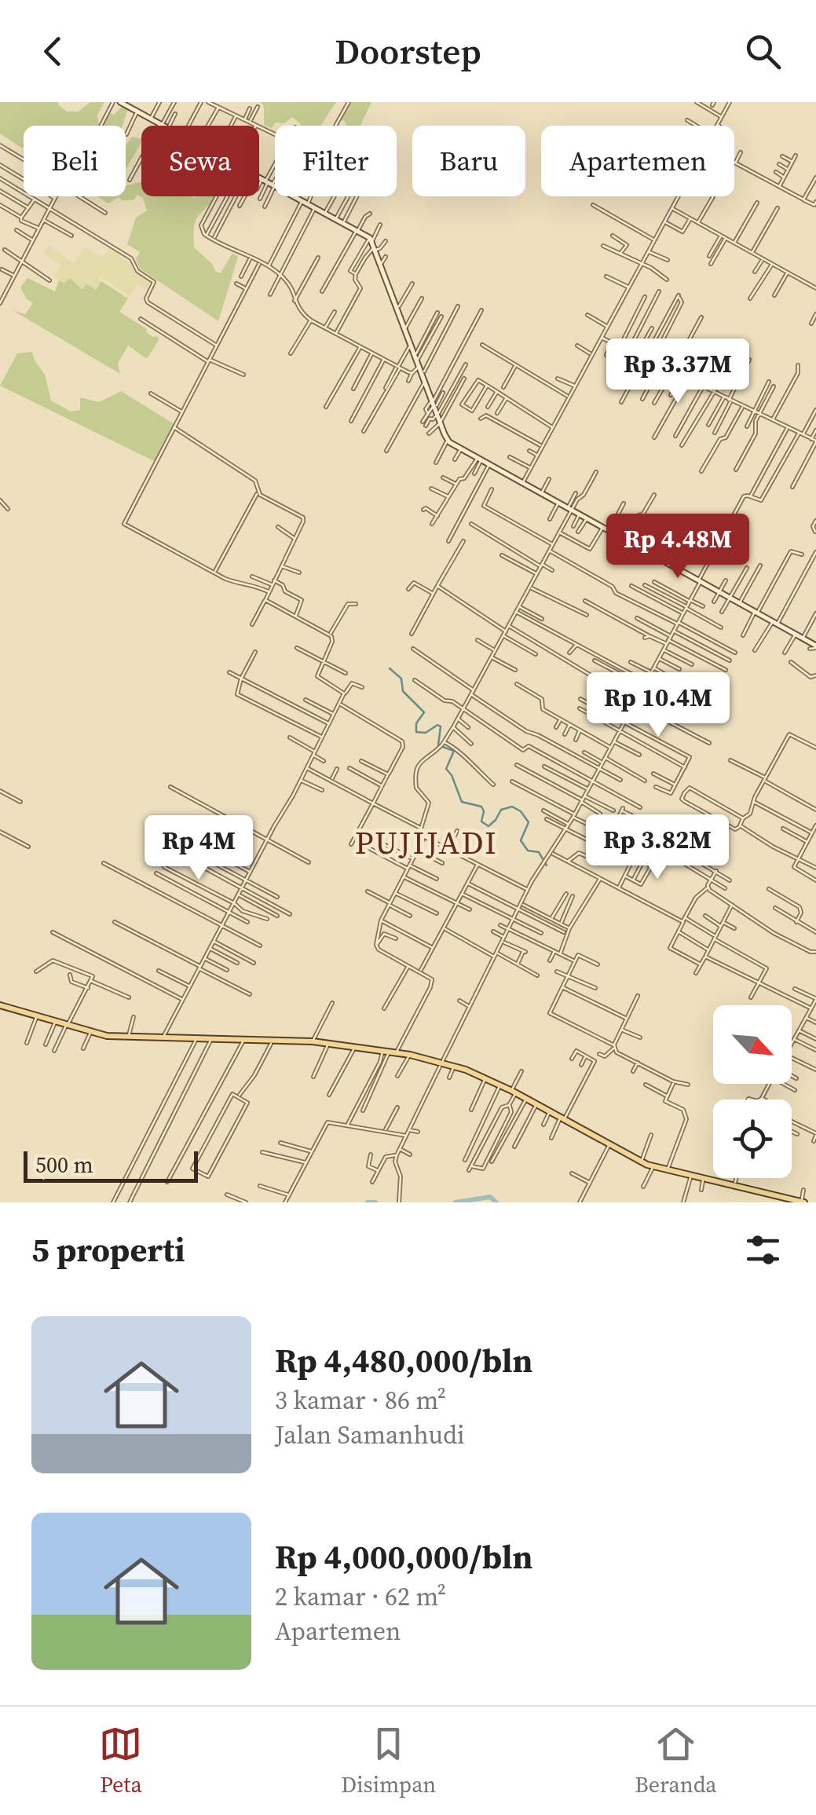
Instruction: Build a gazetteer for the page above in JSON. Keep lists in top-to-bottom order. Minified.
{"districts":["PUJIJADI"],"scale_bar":"500 m","north":"bottom right","page":{"header":"Doorstep","chip":["Beli","Sewa","Filter","Baru","Apartemen"],"price":["Rp 3.37M","Rp 4.48M","Rp 10.4M","Rp 3.82M","Rp 4M"],"scale":"500 m","heading":"5 properti","list":[{"name":"Rp 4,480,000/bln","note":"3 kamar · 86 m² · Jalan Samanhudi"},{"name":"Rp 4,000,000/bln","note":"2 kamar · 62 m² · Apartemen"}],"tabs":["Peta","Disimpan","Beranda"]}}
